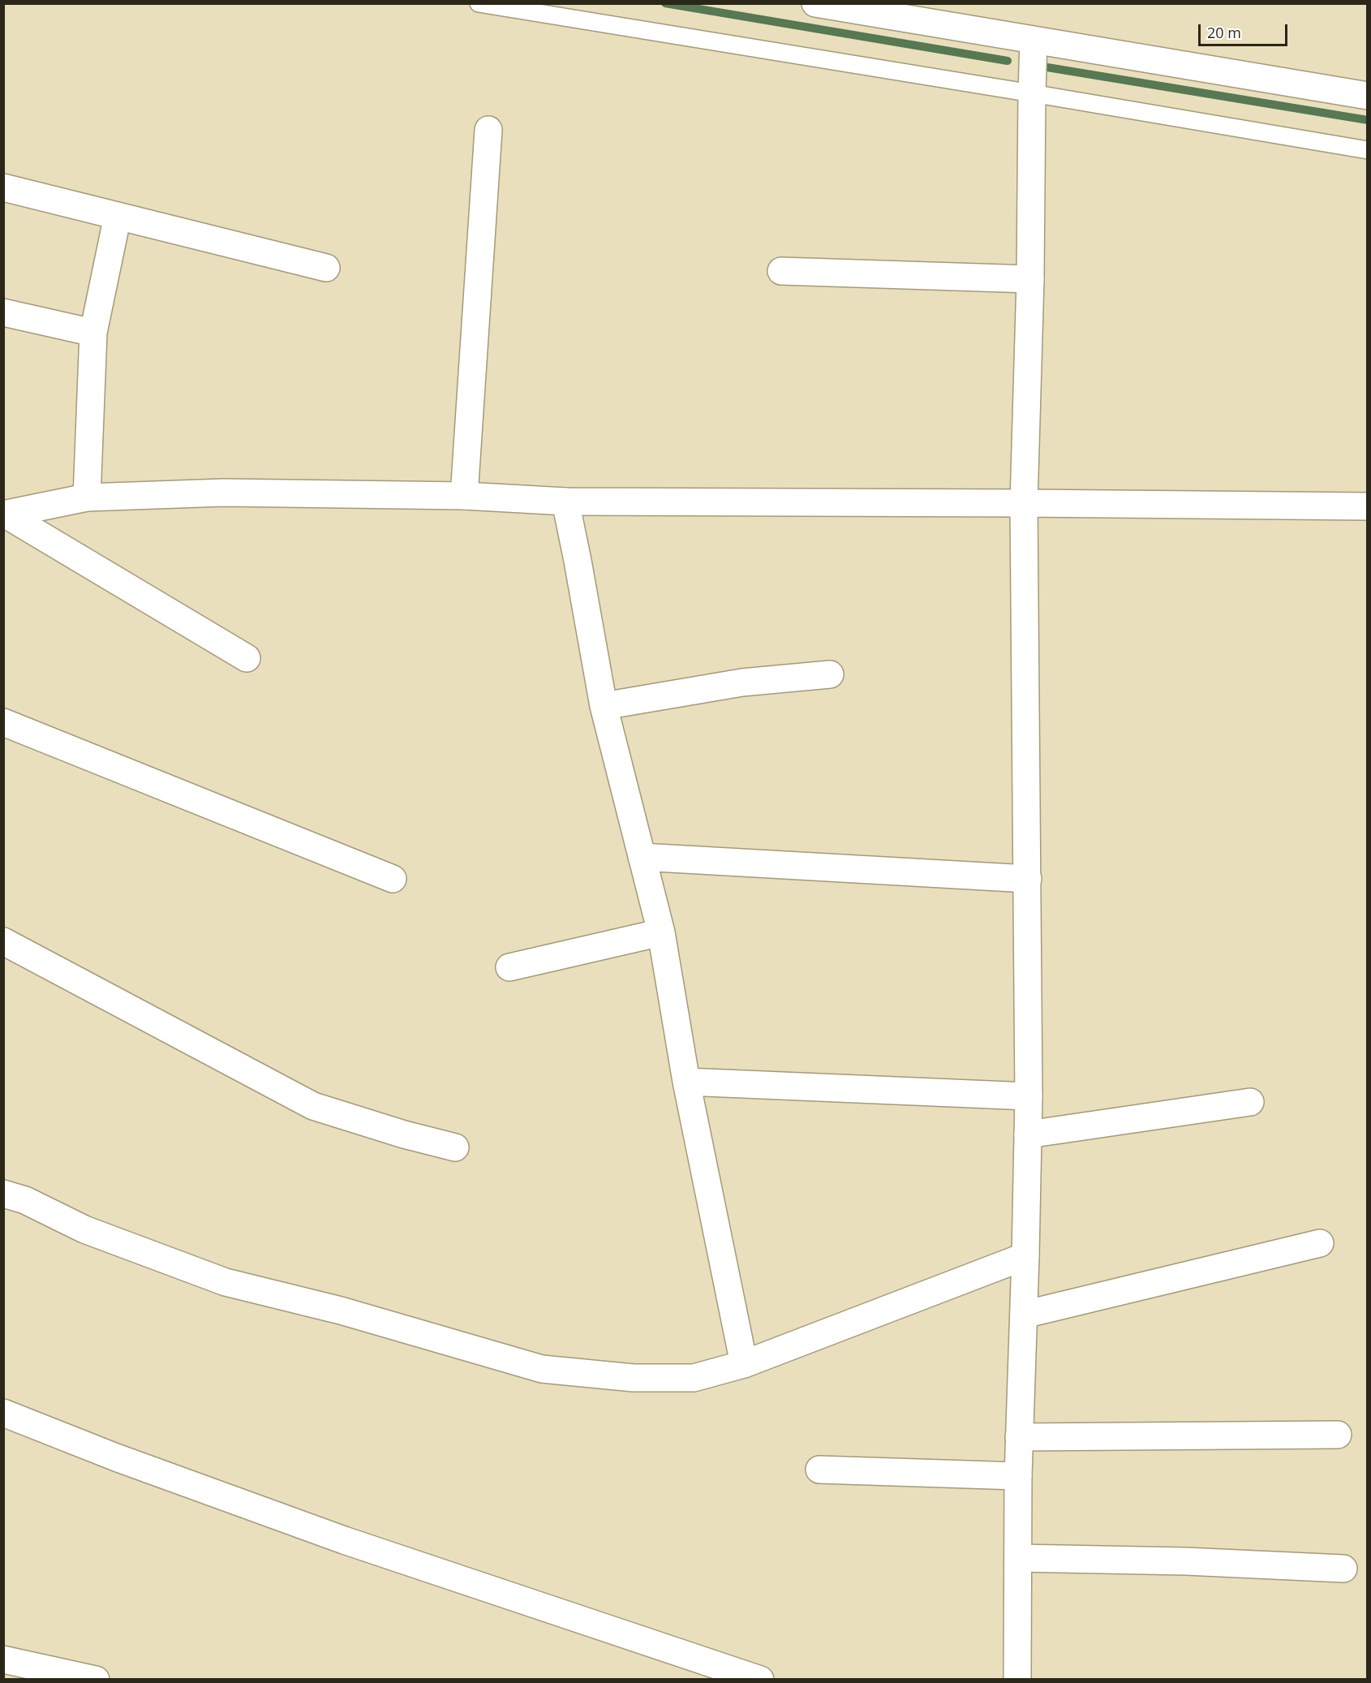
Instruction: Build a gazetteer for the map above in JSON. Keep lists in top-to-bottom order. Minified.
{"scale_bar":"20 m"}
